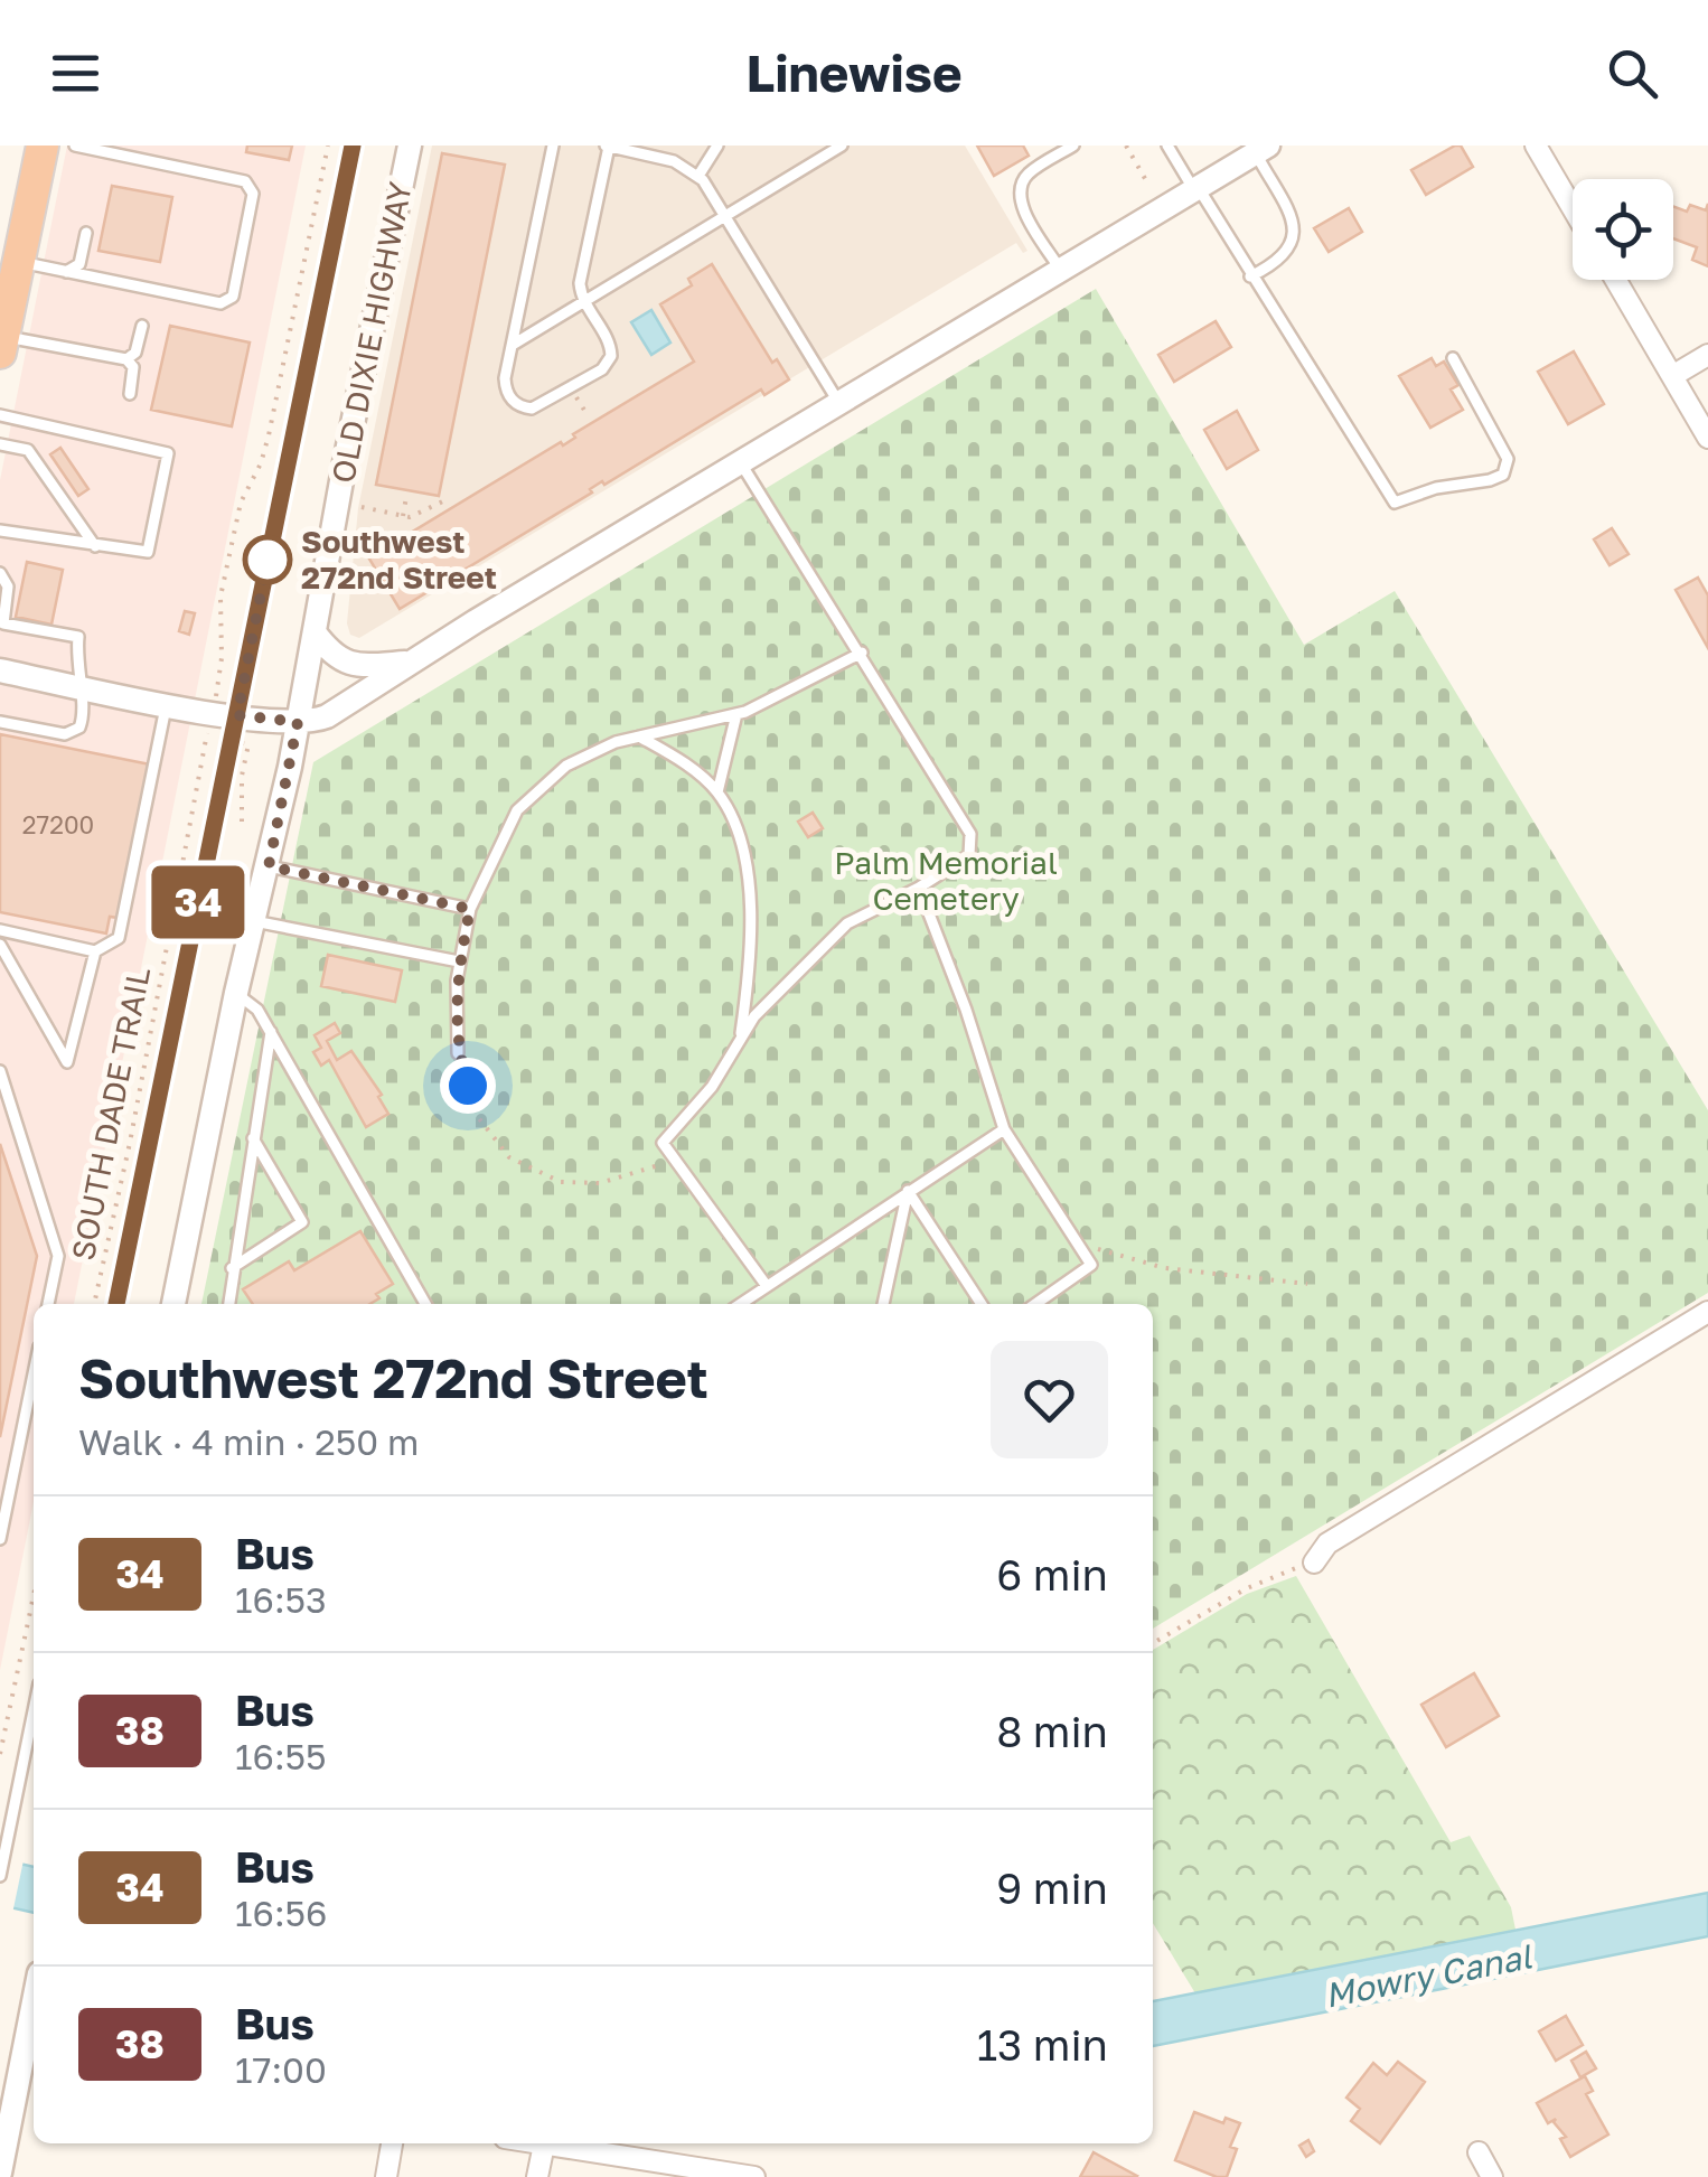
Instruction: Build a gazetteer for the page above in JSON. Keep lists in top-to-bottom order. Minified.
{"streets":{"street":["OLD DIXIE HIGHWAY"],"path":["SOUTH DADE TRAIL"]},"water":["Mowry Canal"],"parks":["Palm Memorial Cemetery"],"places":["Southwest 272nd Street"],"lines":["bus line 34"],"house_numbers":["27200"],"page":{"header":"Linewise","on_map":"34","heading":["Southwest 272nd Street","Walk · 4 min · 250 m"],"list":[{"mark":"34","name":"Bus","note":"16:53","value":"6 min"},{"mark":"38","name":"Bus","note":"16:55","value":"8 min"},{"mark":"34","name":"Bus","note":"16:56","value":"9 min"},{"mark":"38","name":"Bus","note":"17:00","value":"13 min"}]}}
